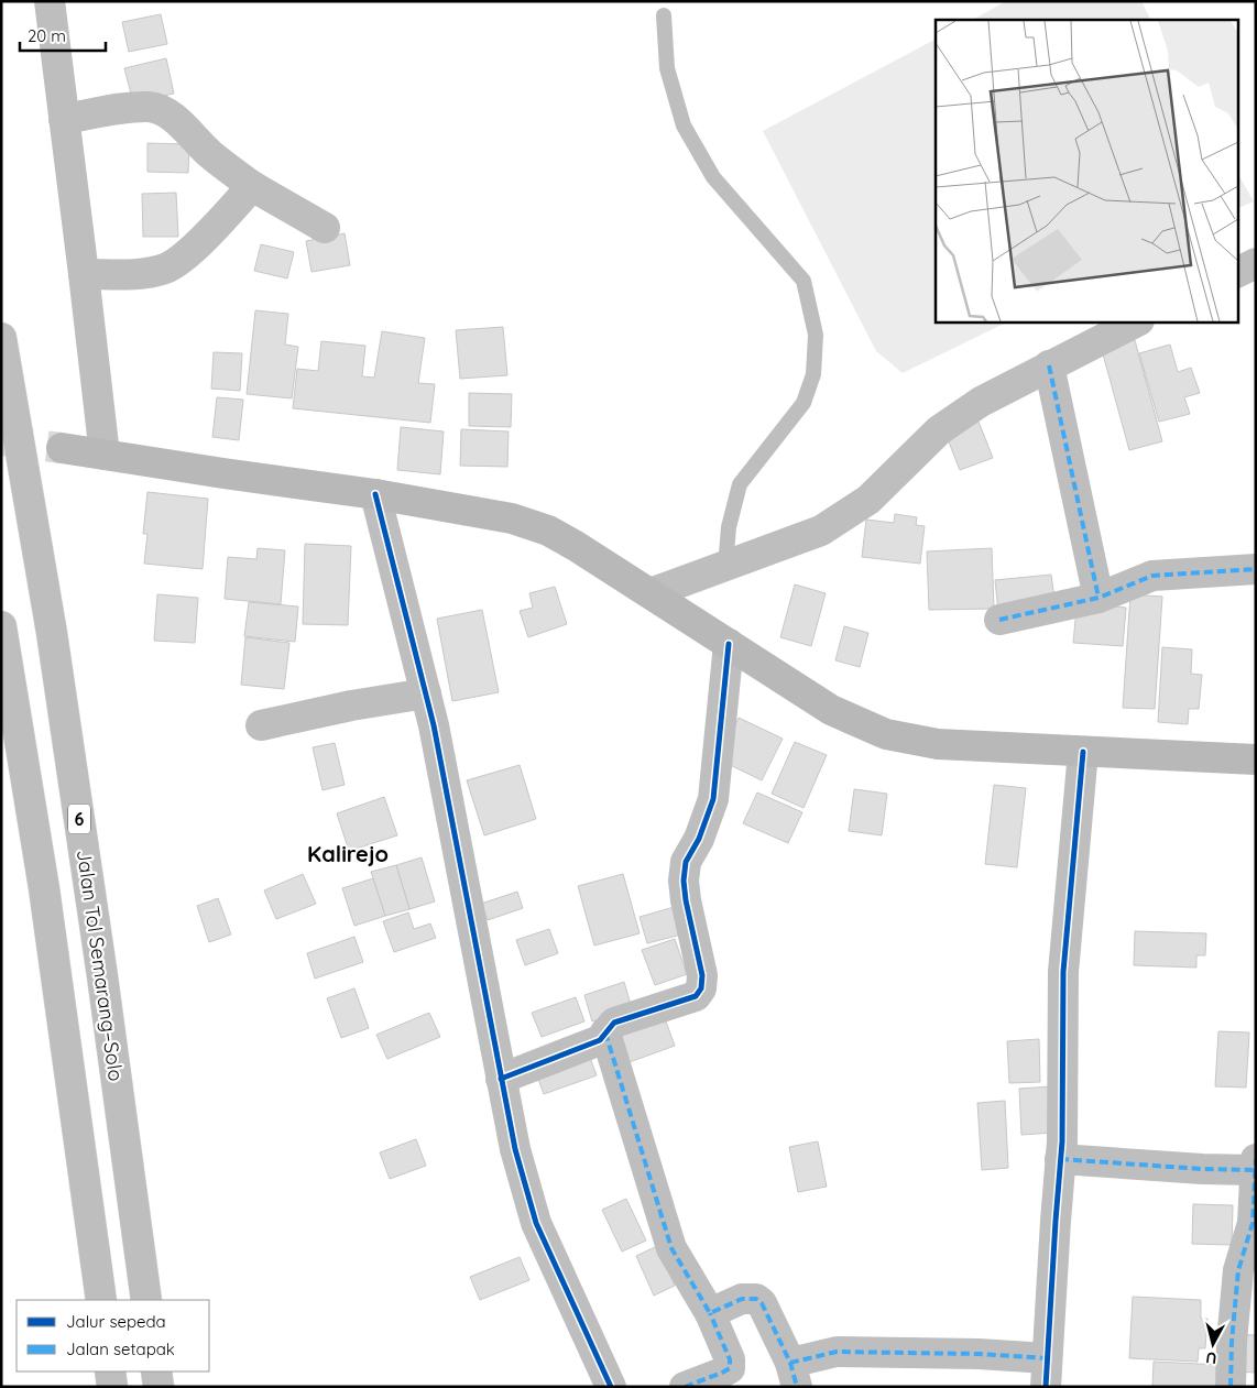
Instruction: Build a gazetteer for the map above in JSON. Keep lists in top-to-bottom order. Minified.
{"streets":{"main road":["6","Jalan Tol Semarang–Solo"]},"districts":["Kalirejo"],"legend":["Jalur sepeda","Jalan setapak"],"scale_bar":"20 m","north":"bottom"}
